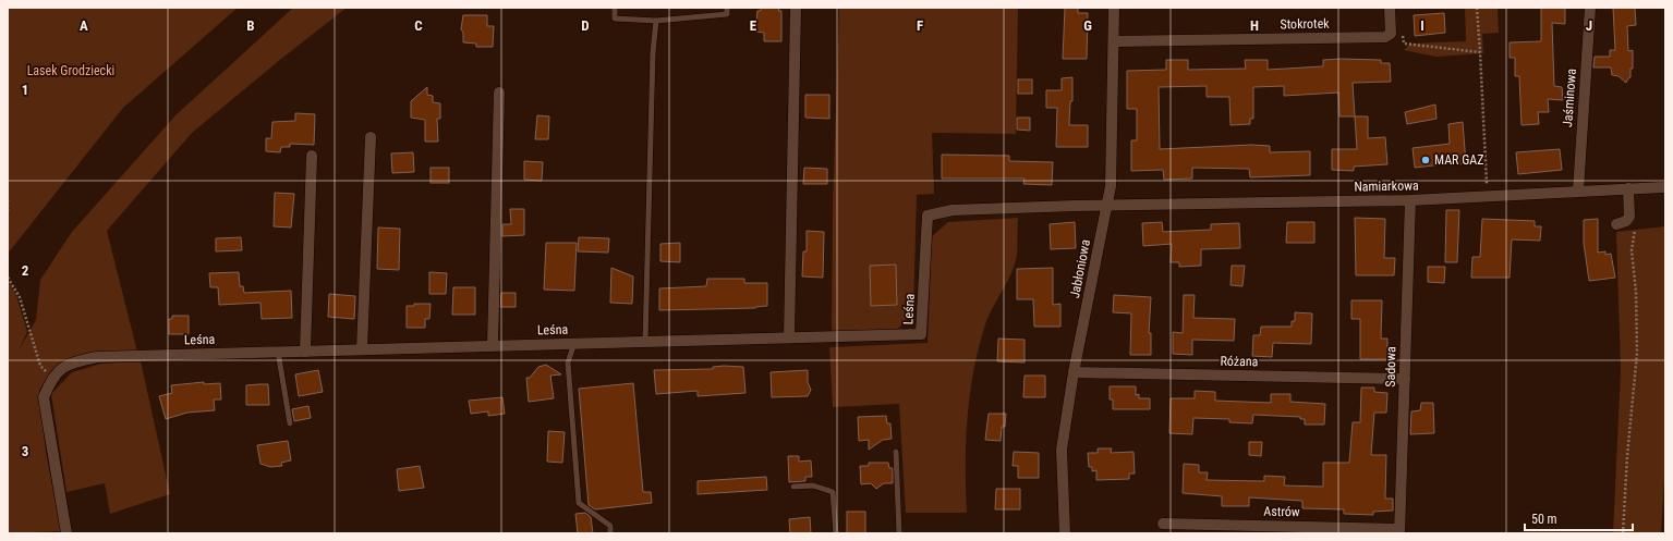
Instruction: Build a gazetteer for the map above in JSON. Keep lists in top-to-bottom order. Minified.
{"streets":{"street":["Stokrotek","Jaśminowa","Namiarkowa","Jabłoniowa","Leśna","Różana","Sadowa","Astrów"]},"crossings":[["Stokrotek","Jabłoniowa"],["Jaśminowa","Namiarkowa"],["Namiarkowa","Jabłoniowa"],["Namiarkowa","Leśna"],["Namiarkowa","Sadowa"],["Jabłoniowa","Leśna"],["Jabłoniowa","Różana"],["Różana","Sadowa"],["Sadowa","Astrów"]],"parks":["Lasek Grodziecki"],"places":["MAR GAZ"],"scale_bar":"50 m","grid":{"columns":["A","B","C","D","E","F","G","H","I","J"],"rows":["1","2","3"]}}
